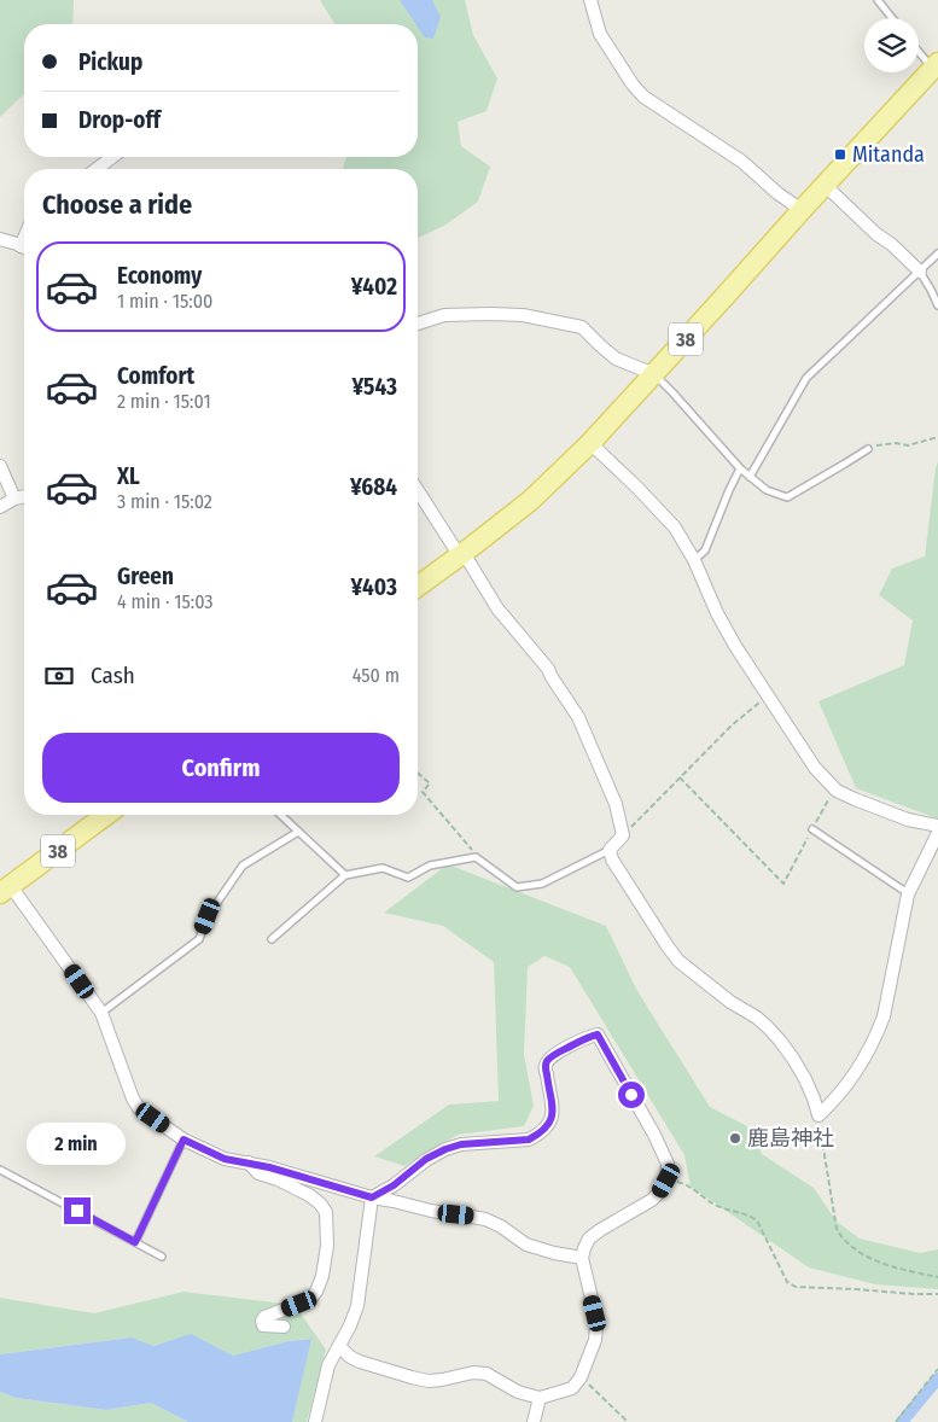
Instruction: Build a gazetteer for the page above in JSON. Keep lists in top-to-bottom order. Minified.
{"streets":{"main road":["38"]},"places":{"transit":["Mitanda"],"other":["鹿島神社"]},"page":{"banner":["Pickup","Drop-off"],"heading":"Choose a ride","list":[{"name":"Economy","note":"1 min · 15:00","value":"¥402"},{"name":"Comfort","note":"2 min · 15:01","value":"¥543"},{"name":"XL","note":"3 min · 15:02","value":"¥684"},{"name":"Green","note":"4 min · 15:03","value":"¥403"}],"pay":["Cash","450 m"],"buttons":"Confirm","bubble":"2 min"}}
